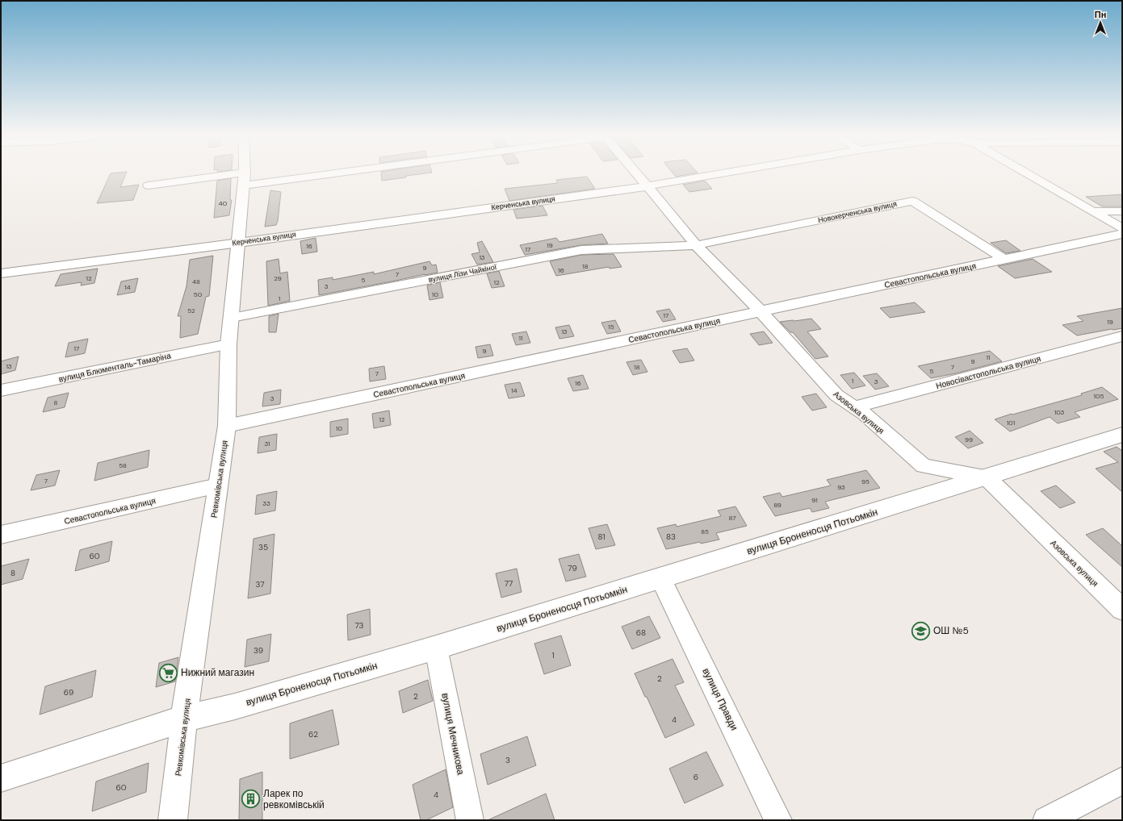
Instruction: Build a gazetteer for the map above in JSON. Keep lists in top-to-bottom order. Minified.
{"streets":{"street":["Керченська вулиця","Новокерченська вулиця","вулиця Лізи Чайкіної","Севастопольська вулиця","вулиця Блюменталь-Тамаріна","Новосівастопольська вулиця","Азовська вулиця","Ревкомівська вулиця","вулиця Броненосця Потьомкін","вулиця Правди","вулиця Мечникова"]},"crossings":[["Керченська вулиця","Азовська вулиця"],["Керченська вулиця","Ревкомівська вулиця"],["Новокерченська вулиця","вулиця Лізи Чайкіної"],["Новокерченська вулиця","Севастопольська вулиця"],["Новокерченська вулиця","Азовська вулиця"],["вулиця Лізи Чайкіної","Азовська вулиця"],["вулиця Лізи Чайкіної","Ревкомівська вулиця"],["Севастопольська вулиця","Азовська вулиця"],["Севастопольська вулиця","Ревкомівська вулиця"],["вулиця Блюменталь-Тамаріна","Ревкомівська вулиця"],["Новосівастопольська вулиця","Азовська вулиця"],["Азовська вулиця","вулиця Броненосця Потьомкін"],["Ревкомівська вулиця","вулиця Броненосця Потьомкін"],["вулиця Броненосця Потьомкін","вулиця Правди"],["вулиця Броненосця Потьомкін","вулиця Мечникова"]],"places":{"school or university":["ОШ №5"],"supermarket":["Нижний магазин"],"building":["Ларек по ревкомівській"]},"house_numbers":["40","19","16","17","13","18","9","16","7","12","29","5","48","12","3","14","50","10","1","52","17","19","15","13","11","17","9","11","9","13","18","7","5","7","1","3","16","14","105","3","8","103","12","101","10","99","31","58","7","95","93","91","33","89","87","85","81","83","35","60","79","8","77","37","73","68","39","1","2","69","2","4","62","3","6","60","4"],"north":"top"}
